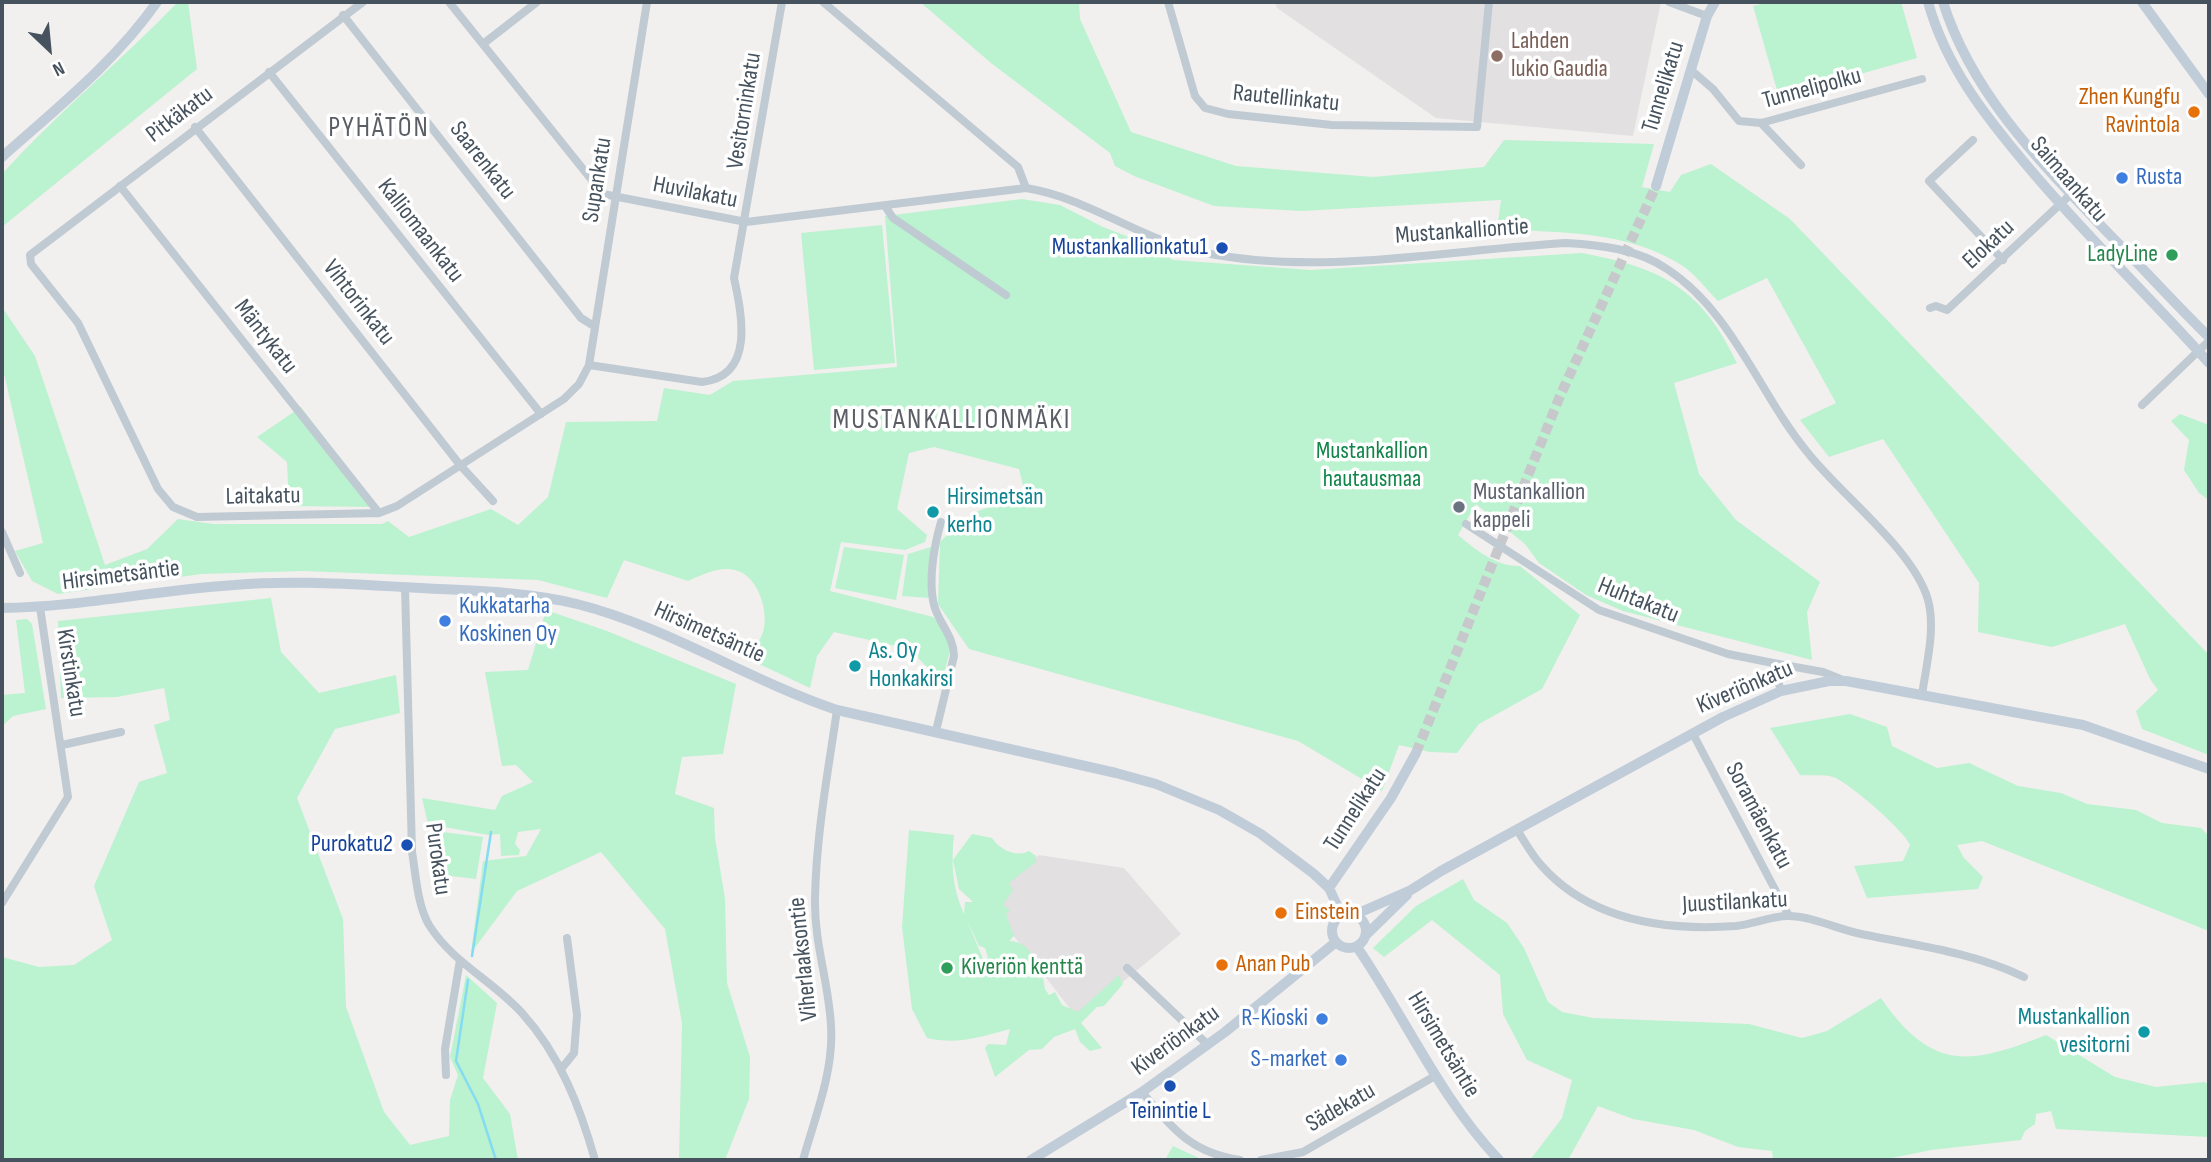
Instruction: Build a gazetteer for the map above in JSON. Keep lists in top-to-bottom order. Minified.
{"streets":{"street":["Tunnelikatu","Tunnelipolku","Rautellinkatu","Vesitorninkatu","Pitkäkatu","Saarenkatu","Supankatu","Saimaankatu","Huvilakatu","Kalliomaankatu","Mustankalliontie","Elokatu","Vihtorinkatu","Mäntykatu","Laitakatu","Hirsimetsäntie","Huhtakatu","Kirstinkatu","Kiveriönkatu","Soramäenkatu","Purokatu","Juustilankatu","Viherlaaksontie","Sädekatu"]},"crossings":[["Tunnelikatu","Tunnelipolku"],["Tunnelikatu","Hirsimetsäntie"],["Vesitorninkatu","Supankatu"],["Vesitorninkatu","Huvilakatu"],["Vesitorninkatu","Laitakatu"],["Pitkäkatu","Saarenkatu"],["Pitkäkatu","Kalliomaankatu"],["Pitkäkatu","Vihtorinkatu"],["Pitkäkatu","Mäntykatu"],["Pitkäkatu","Laitakatu"],["Saarenkatu","Supankatu"],["Supankatu","Huvilakatu"],["Supankatu","Laitakatu"],["Saimaankatu","Elokatu"],["Huvilakatu","Mustankalliontie"],["Kalliomaankatu","Laitakatu"],["Mustankalliontie","Kiveriönkatu"],["Vihtorinkatu","Laitakatu"],["Mäntykatu","Laitakatu"],["Hirsimetsäntie","Kirstinkatu"],["Hirsimetsäntie","Kiveriönkatu"],["Hirsimetsäntie","Purokatu"],["Hirsimetsäntie","Viherlaaksontie"],["Hirsimetsäntie","Sädekatu"],["Huhtakatu","Kiveriönkatu"],["Kiveriönkatu","Soramäenkatu"],["Kiveriönkatu","Juustilankatu"],["Soramäenkatu","Juustilankatu"]],"districts":["PYHÄTÖN","MUSTANKALLIONMÄKI"],"parks":["Mustankallion hautausmaa"],"places":["Lahden lukio Gaudia","Zhen Kungfu Ravintola","Rusta","Mustankallionkatu1","LadyLine","Mustankallion kappeli","Hirsimetsän kerho","Kukkatarha Koskinen Oy","As. Oy Honkakirsi","Purokatu2","Einstein","Anan Pub","Kiveriön kenttä","R-Kioski","Mustankallion vesitorni","S-market","Teinintie L"],"north":"bottom right"}
